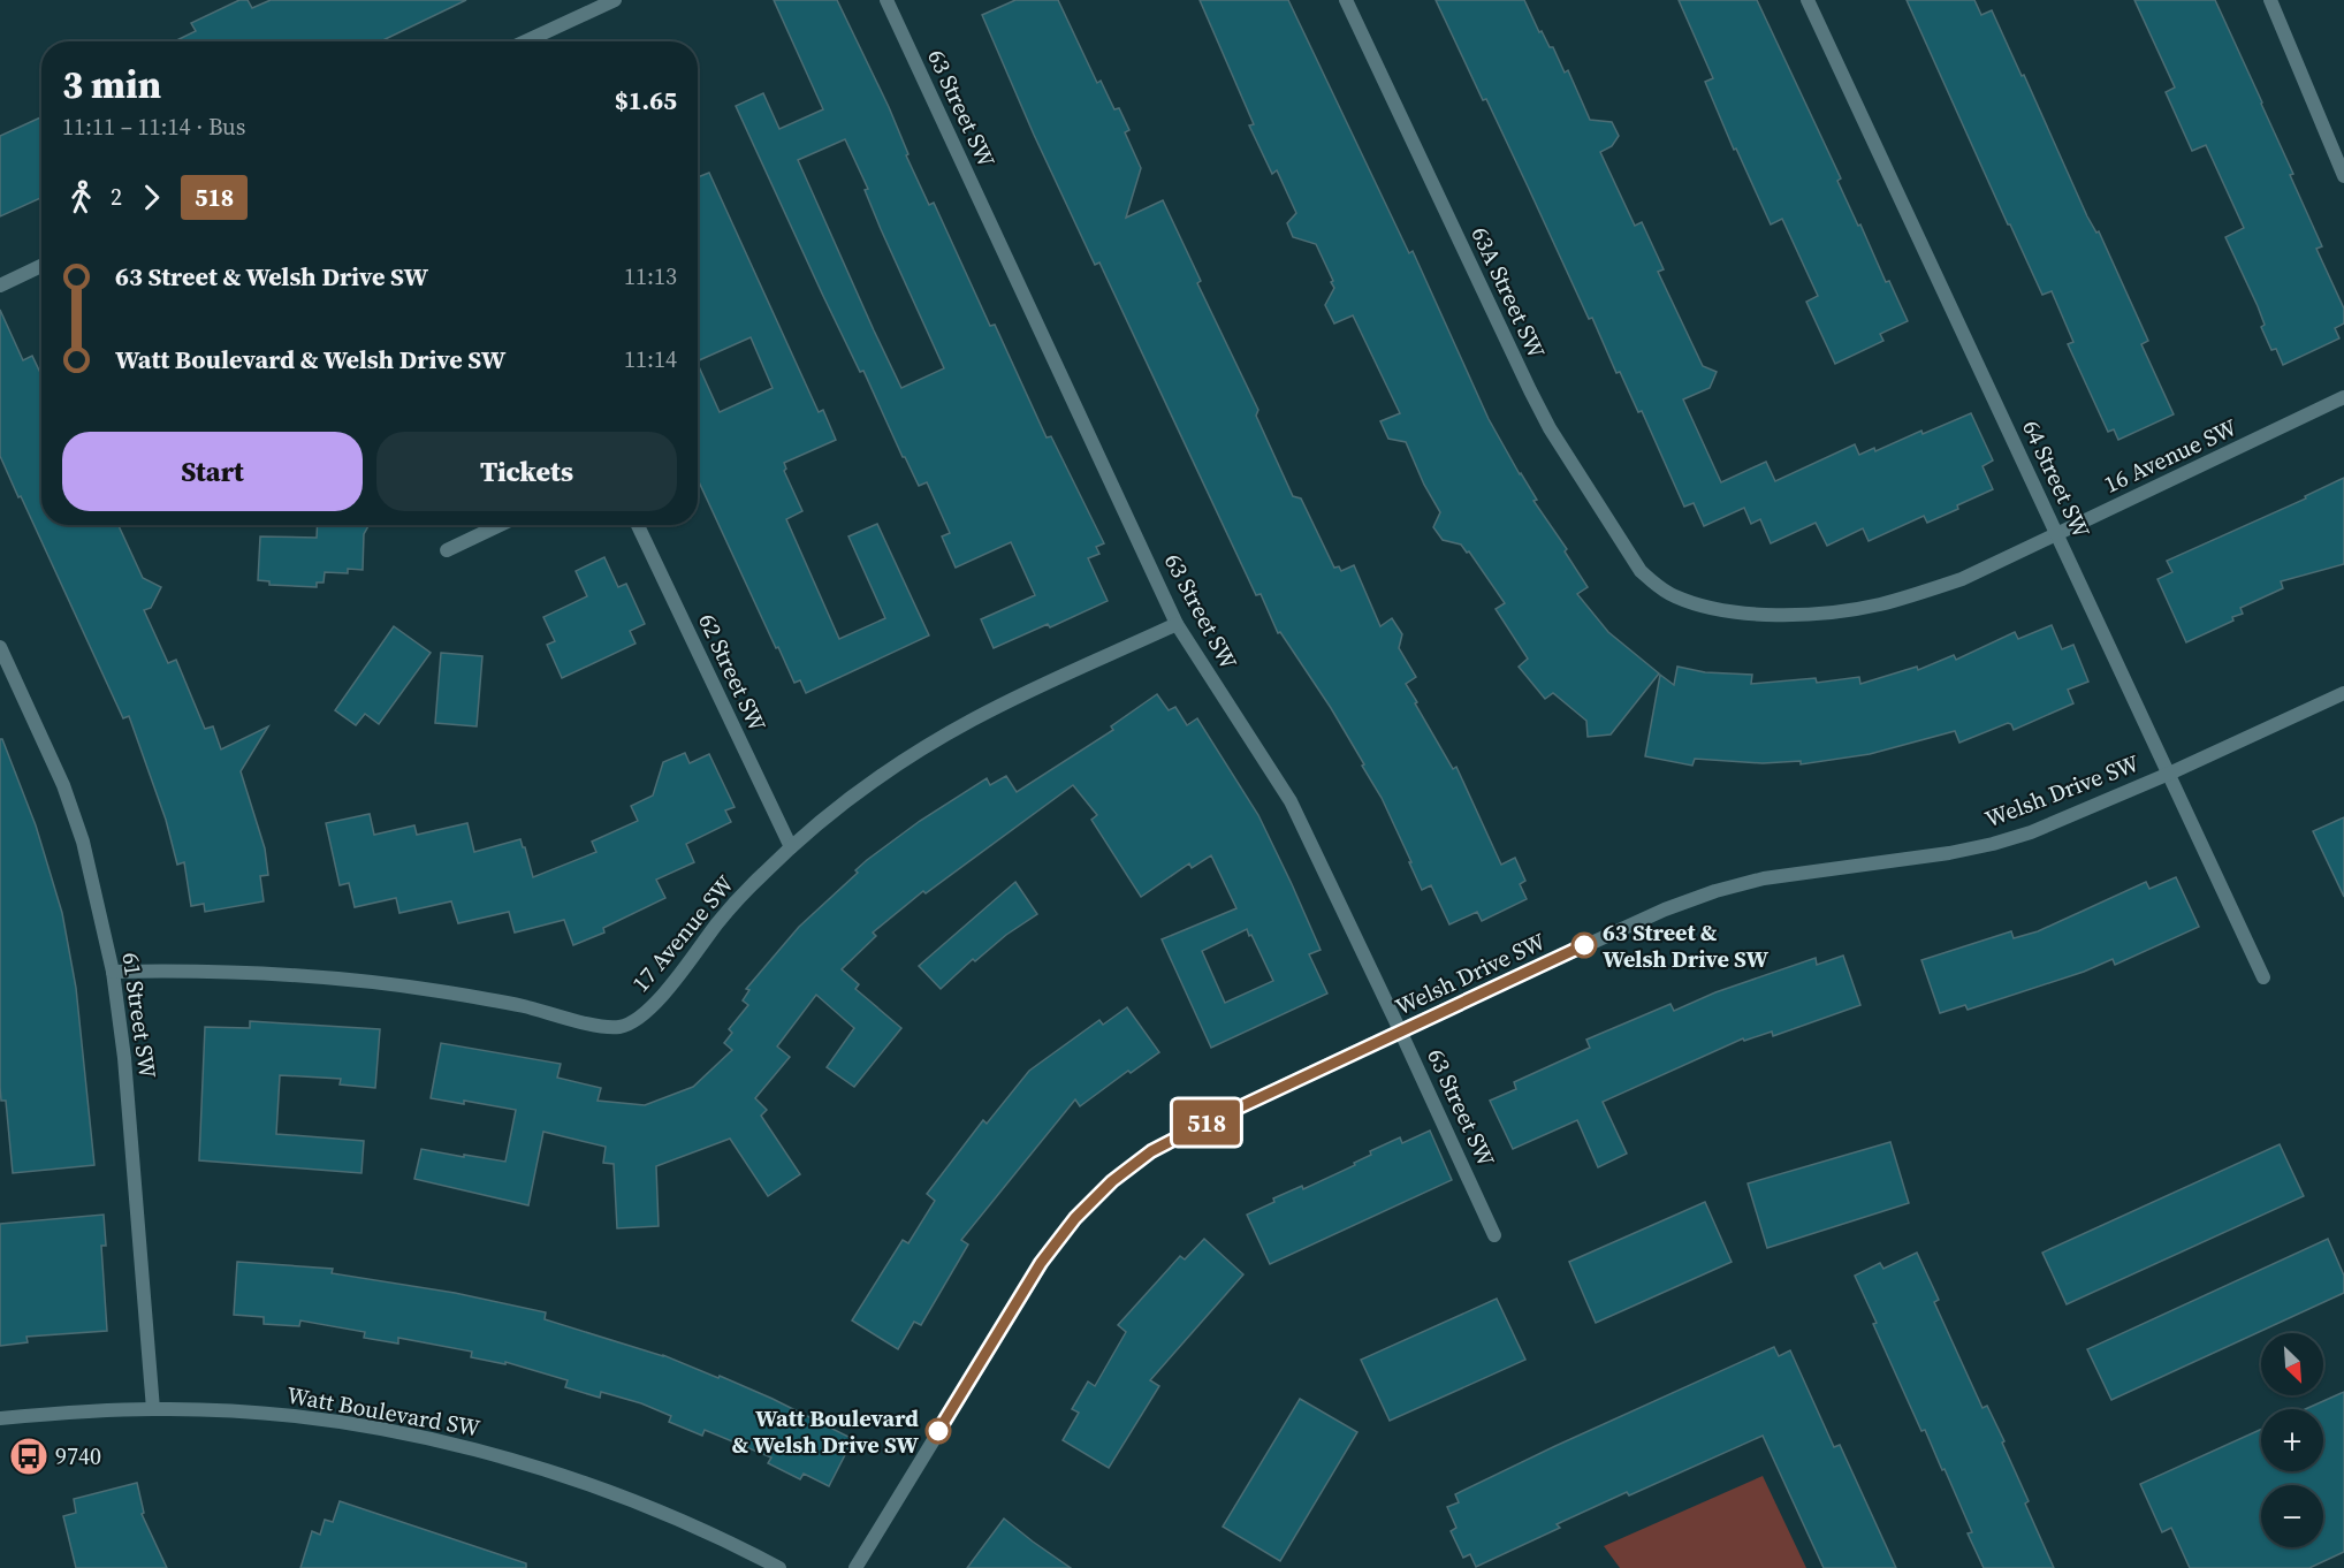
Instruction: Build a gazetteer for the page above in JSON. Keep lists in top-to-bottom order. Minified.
{"streets":{"street":["63 Street SW","63A Street SW","16 Avenue SW","64 Street SW","62 Street SW","Welsh Drive SW","17 Avenue SW","61 Street SW","Watt Boulevard SW"]},"crossings":[["63 Street SW","Welsh Drive SW"],["63 Street SW","17 Avenue SW"],["63A Street SW","16 Avenue SW"],["16 Avenue SW","64 Street SW"],["64 Street SW","Welsh Drive SW"],["62 Street SW","17 Avenue SW"],["17 Avenue SW","61 Street SW"],["61 Street SW","Watt Boulevard SW"]],"places":{"other":["63 Street & Welsh Drive SW","Watt Boulevard & Welsh Drive SW"],"bus stop":["9740"]},"lines":["bus line 518"],"north":"bottom right","page":{"on_map":"518","heading":["3 min","11:11 – 11:14 · Bus","$1.65"],"legs":["2","518"],"list":[{"name":"63 Street & Welsh Drive SW","value":"11:13"},{"name":"Watt Boulevard & Welsh Drive SW","value":"11:14"}],"buttons":["Start","Tickets"],"map_buttons":["+","−"]}}
